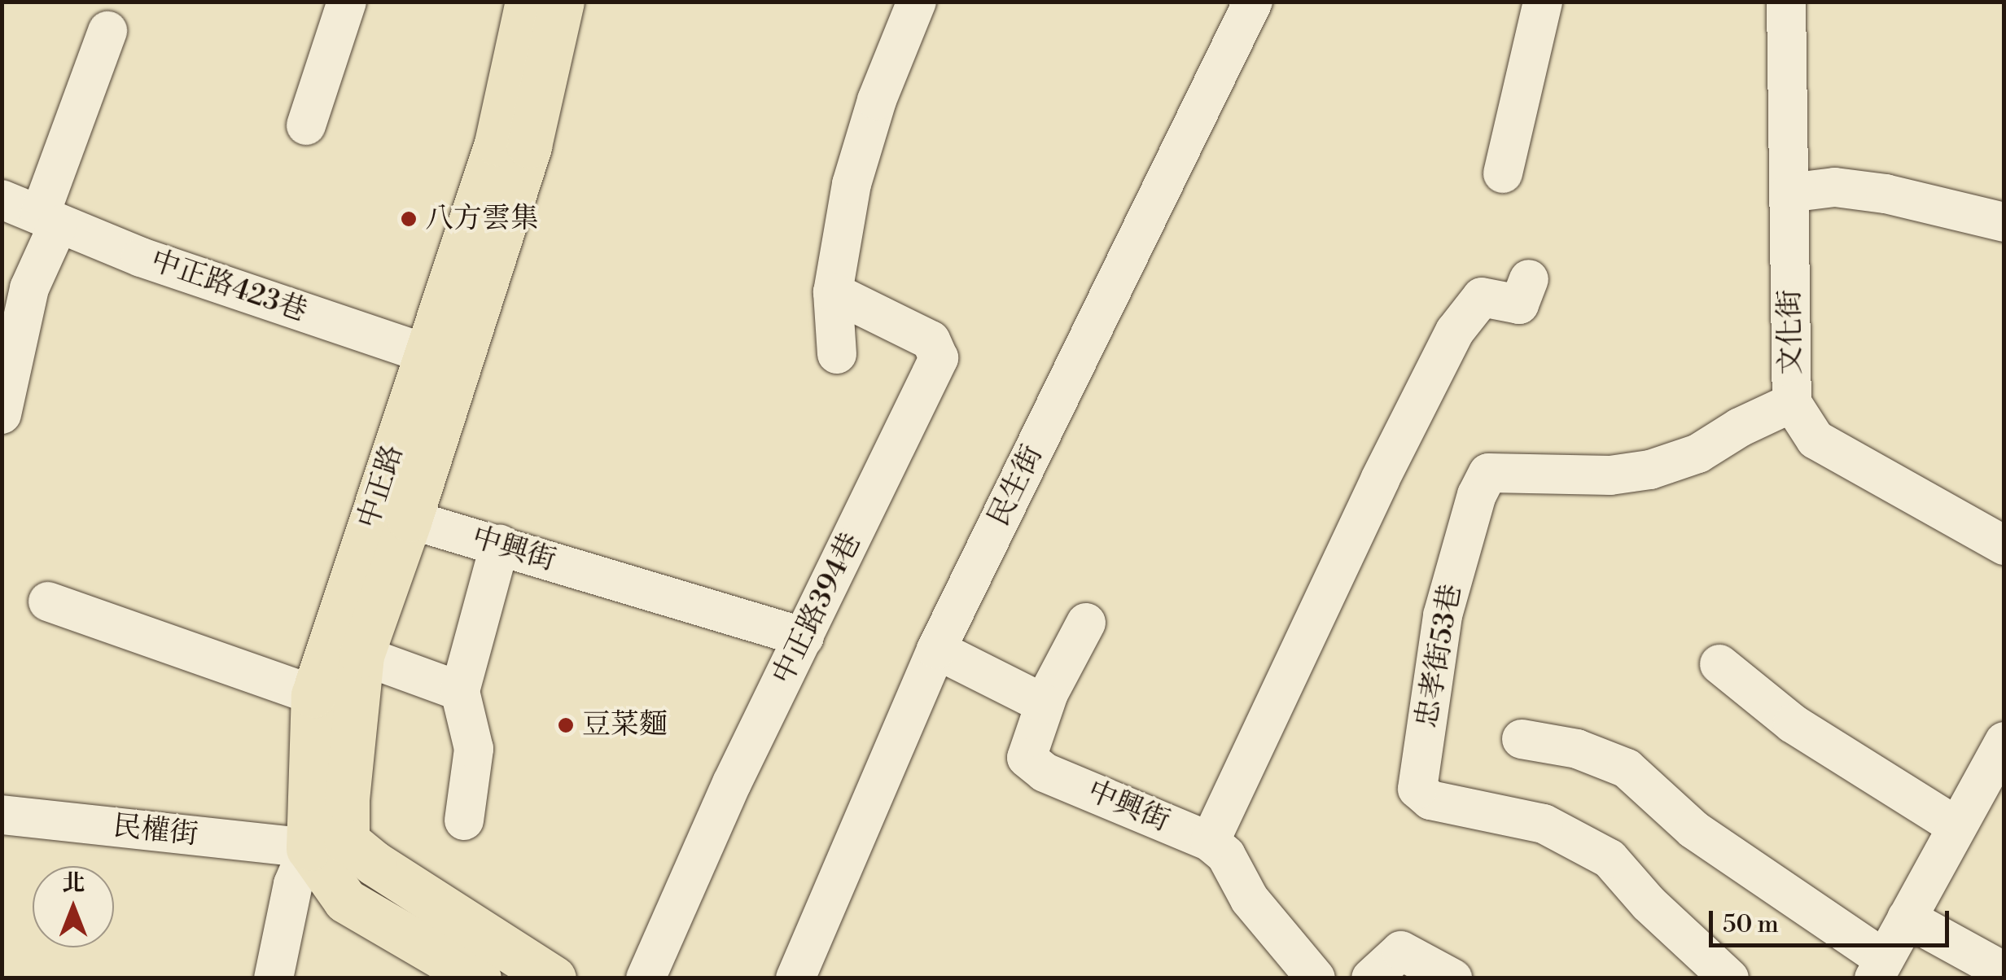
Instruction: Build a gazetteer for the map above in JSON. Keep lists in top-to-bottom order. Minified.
{"streets":{"main road":["中正路"],"street":["中正路423巷","文化街","民生街","中興街","中正路394巷","忠孝街53巷","民權街"]},"crossings":[["中正路423巷","中正路"],["文化街","忠孝街53巷"],["中正路","中興街"],["中正路","民權街"],["中興街","中正路394巷"]],"places":["八方雲集","豆菜麵"],"scale_bar":"50 m","north":"top"}
